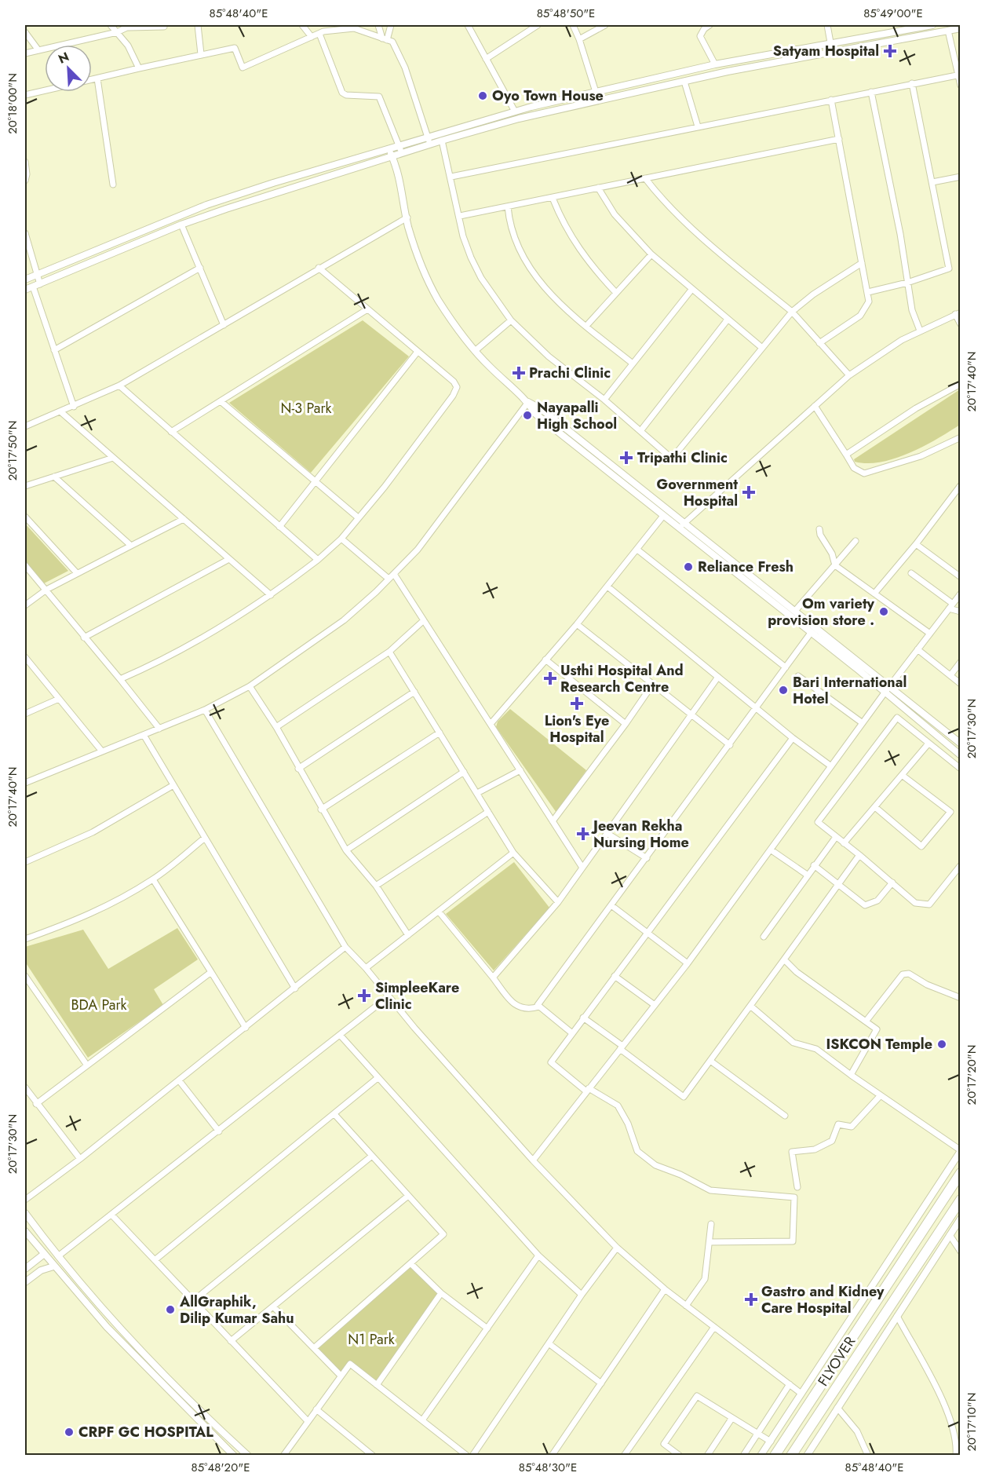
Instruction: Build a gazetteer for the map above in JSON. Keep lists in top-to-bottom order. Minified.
{"streets":{"highway":["FLYOVER"]},"parks":["N-3 Park","BDA Park","N1 Park"],"places":{"health":["Satyam Hospital","Prachi Clinic","Tripathi Clinic","Government Hospital","Usthi Hospital And Research Centre","Lion's Eye Hospital","Jeevan Rekha Nursing Home","SimpleeKare Clinic","Gastro and Kidney Care Hospital"],"other":["Oyo Town House","Nayapalli High School","Reliance Fresh","Om variety provision store .","Bari International Hotel","ISKCON Temple","AllGraphik, Dilip Kumar Sahu","CRPF GC HOSPITAL"]},"north":"top left","coordinates":["85°48'40\"E","85°48'50\"E","85°49'00\"E","20°18'00\"N","20°17'40\"N","20°17'50\"N","20°17'30\"N","20°17'20\"N","20°17'10\"N","85°48'20\"E","85°48'30\"E"]}
